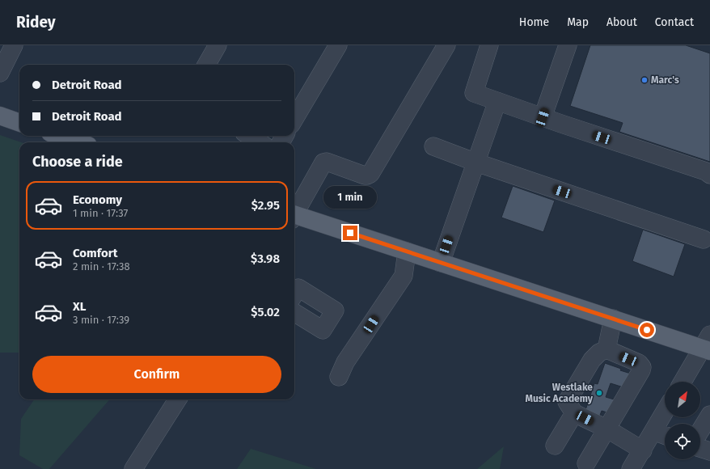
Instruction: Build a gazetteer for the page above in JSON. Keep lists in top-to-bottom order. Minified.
{"places":["Marc's","Westlake Music Academy"],"north":"top right","page":{"header":"Ridey","nav":["Home","Map","About","Contact"],"banner":["Detroit Road","Detroit Road"],"heading":"Choose a ride","list":[{"name":"Economy","note":"1 min · 17:37","value":"$2.95"},{"name":"Comfort","note":"2 min · 17:38","value":"$3.98"},{"name":"XL","note":"3 min · 17:39","value":"$5.02"}],"bubble":"1 min","buttons":"Confirm"}}
